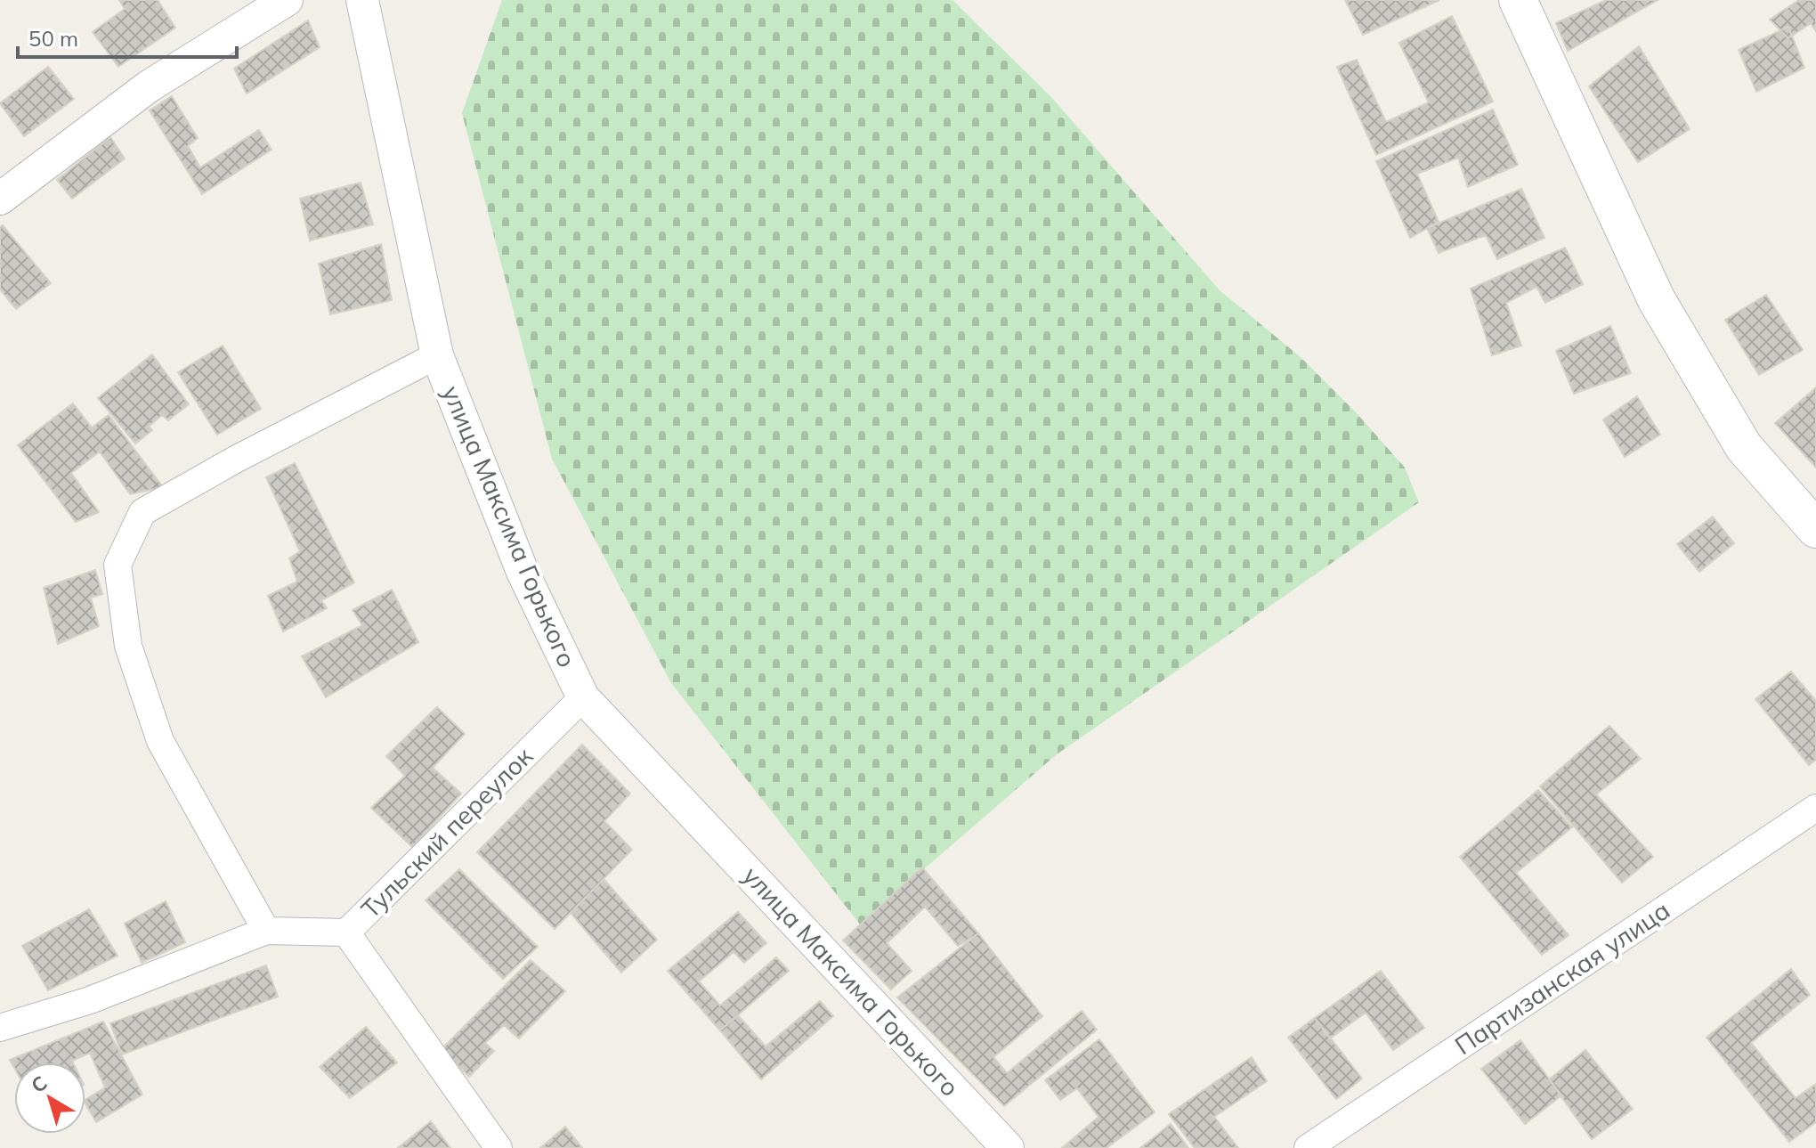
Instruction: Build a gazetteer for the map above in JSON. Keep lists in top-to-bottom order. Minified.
{"streets":{"street":["улица Максима Горького","Тульский переулок","Партизанская улица"]},"crossings":[["улица Максима Горького","Тульский переулок"]],"scale_bar":"50 m","north":"top left"}
